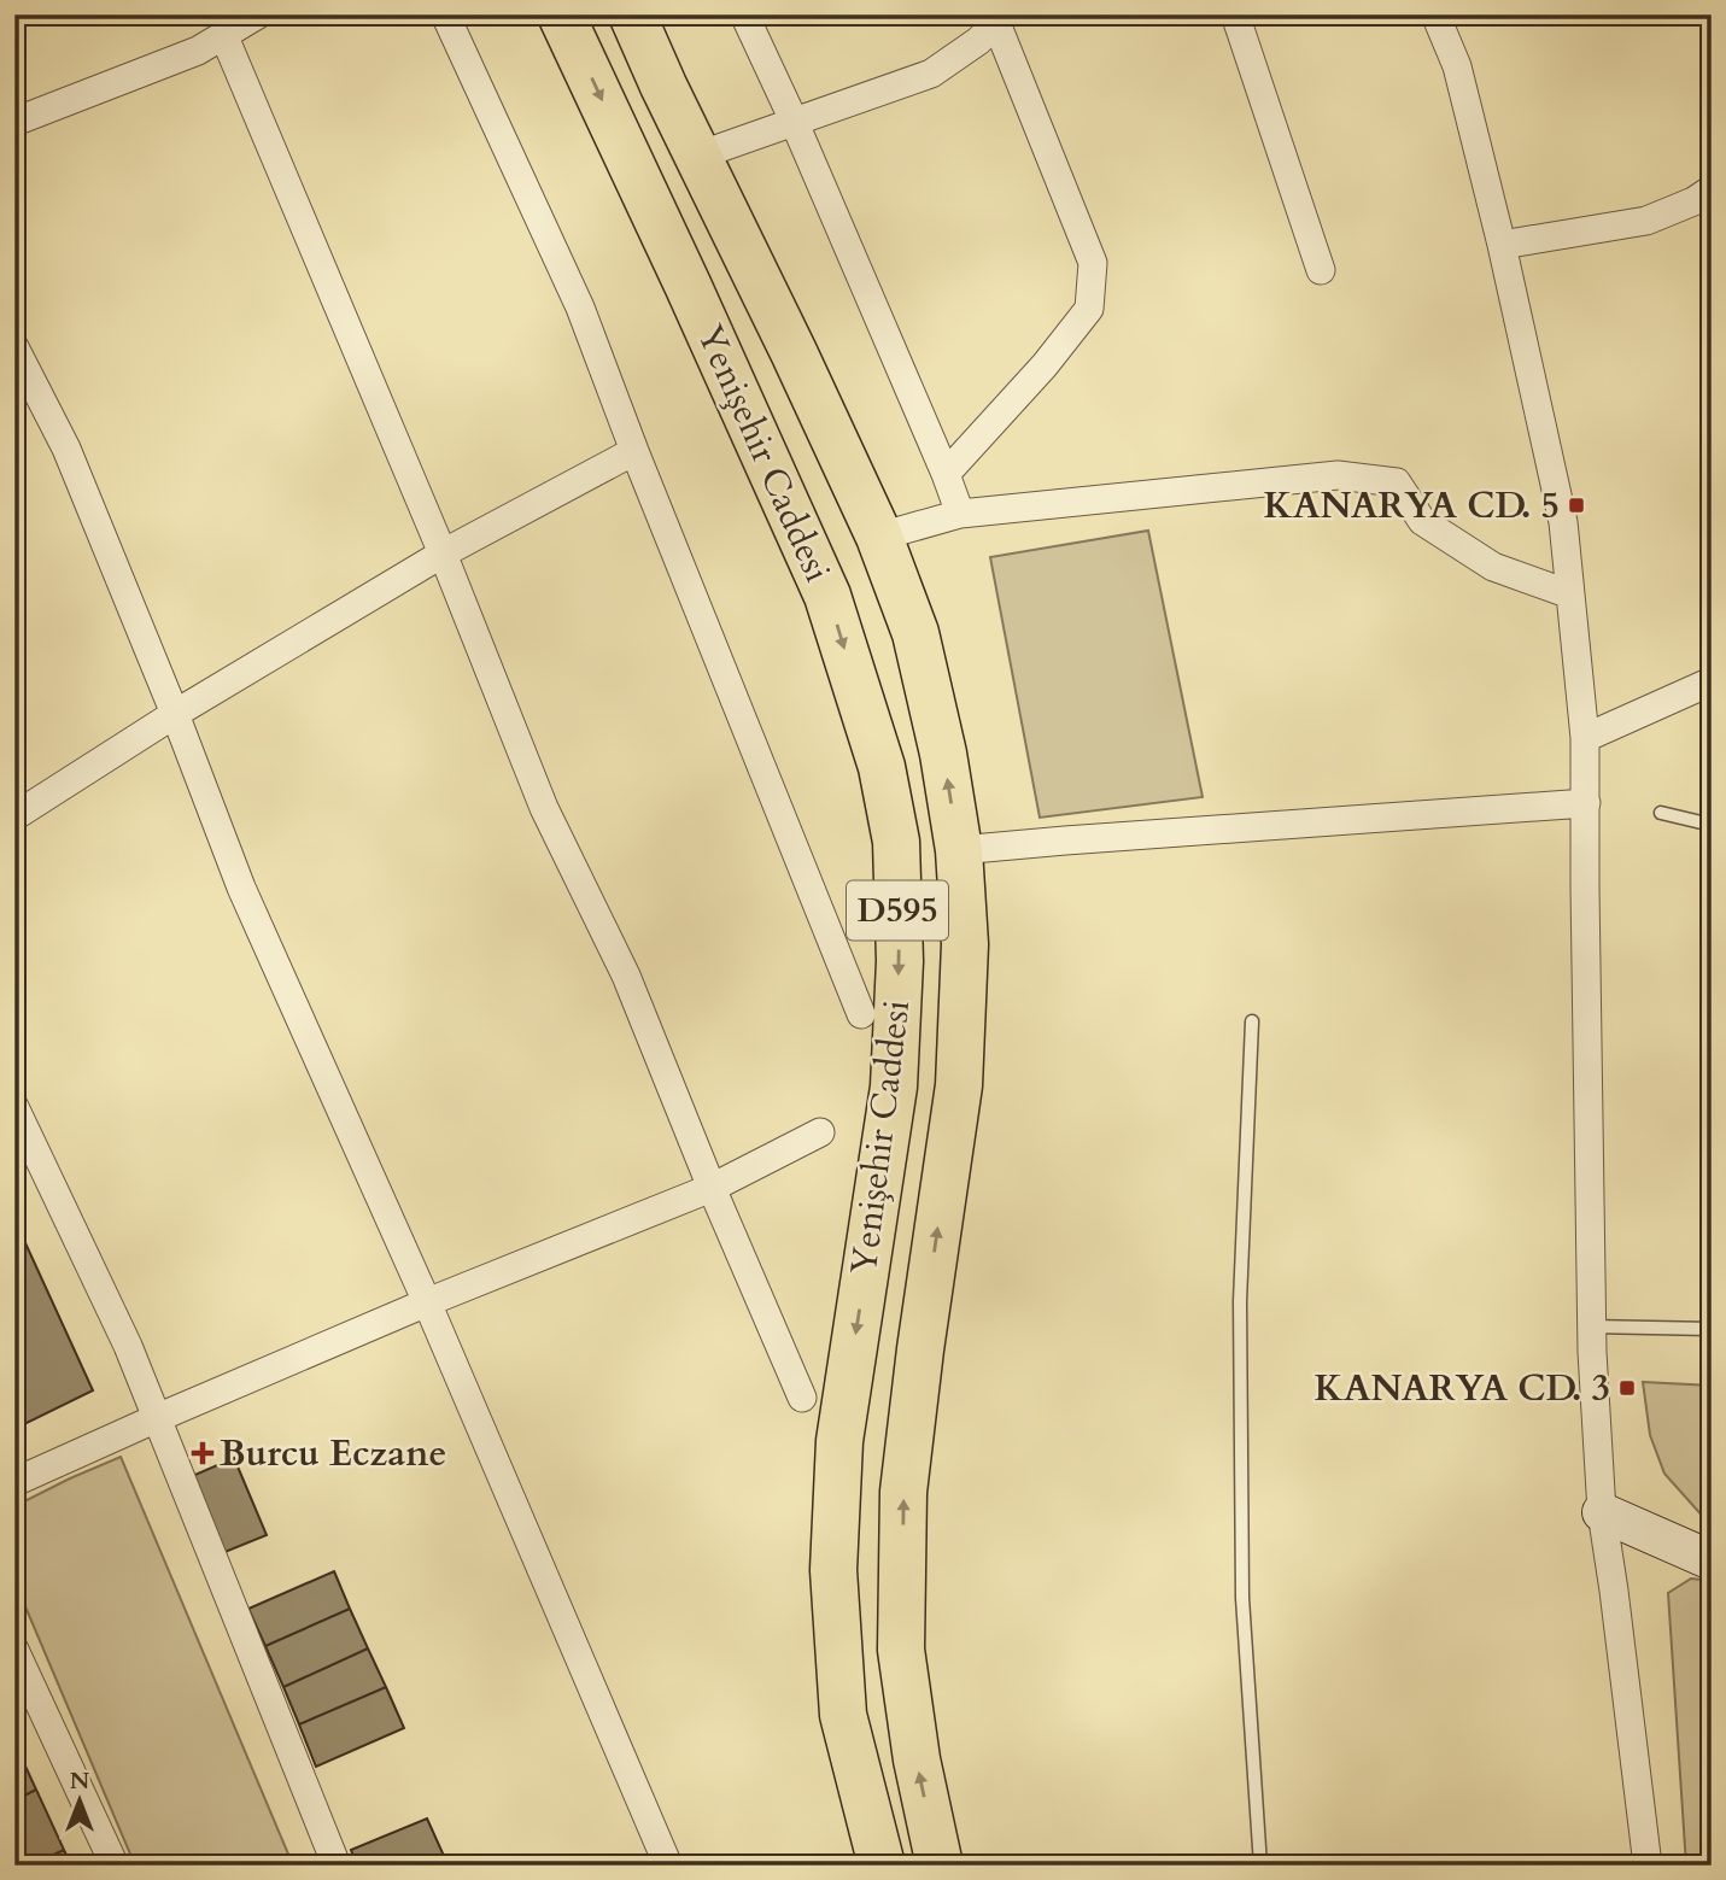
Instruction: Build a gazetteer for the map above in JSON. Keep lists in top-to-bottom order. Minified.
{"streets":{"highway":["Yenişehir Caddesi","D595"]},"places":{"transit":["KANARYA CD. 5","KANARYA CD. 3"],"health":["Burcu Eczane"]},"north":"top"}
